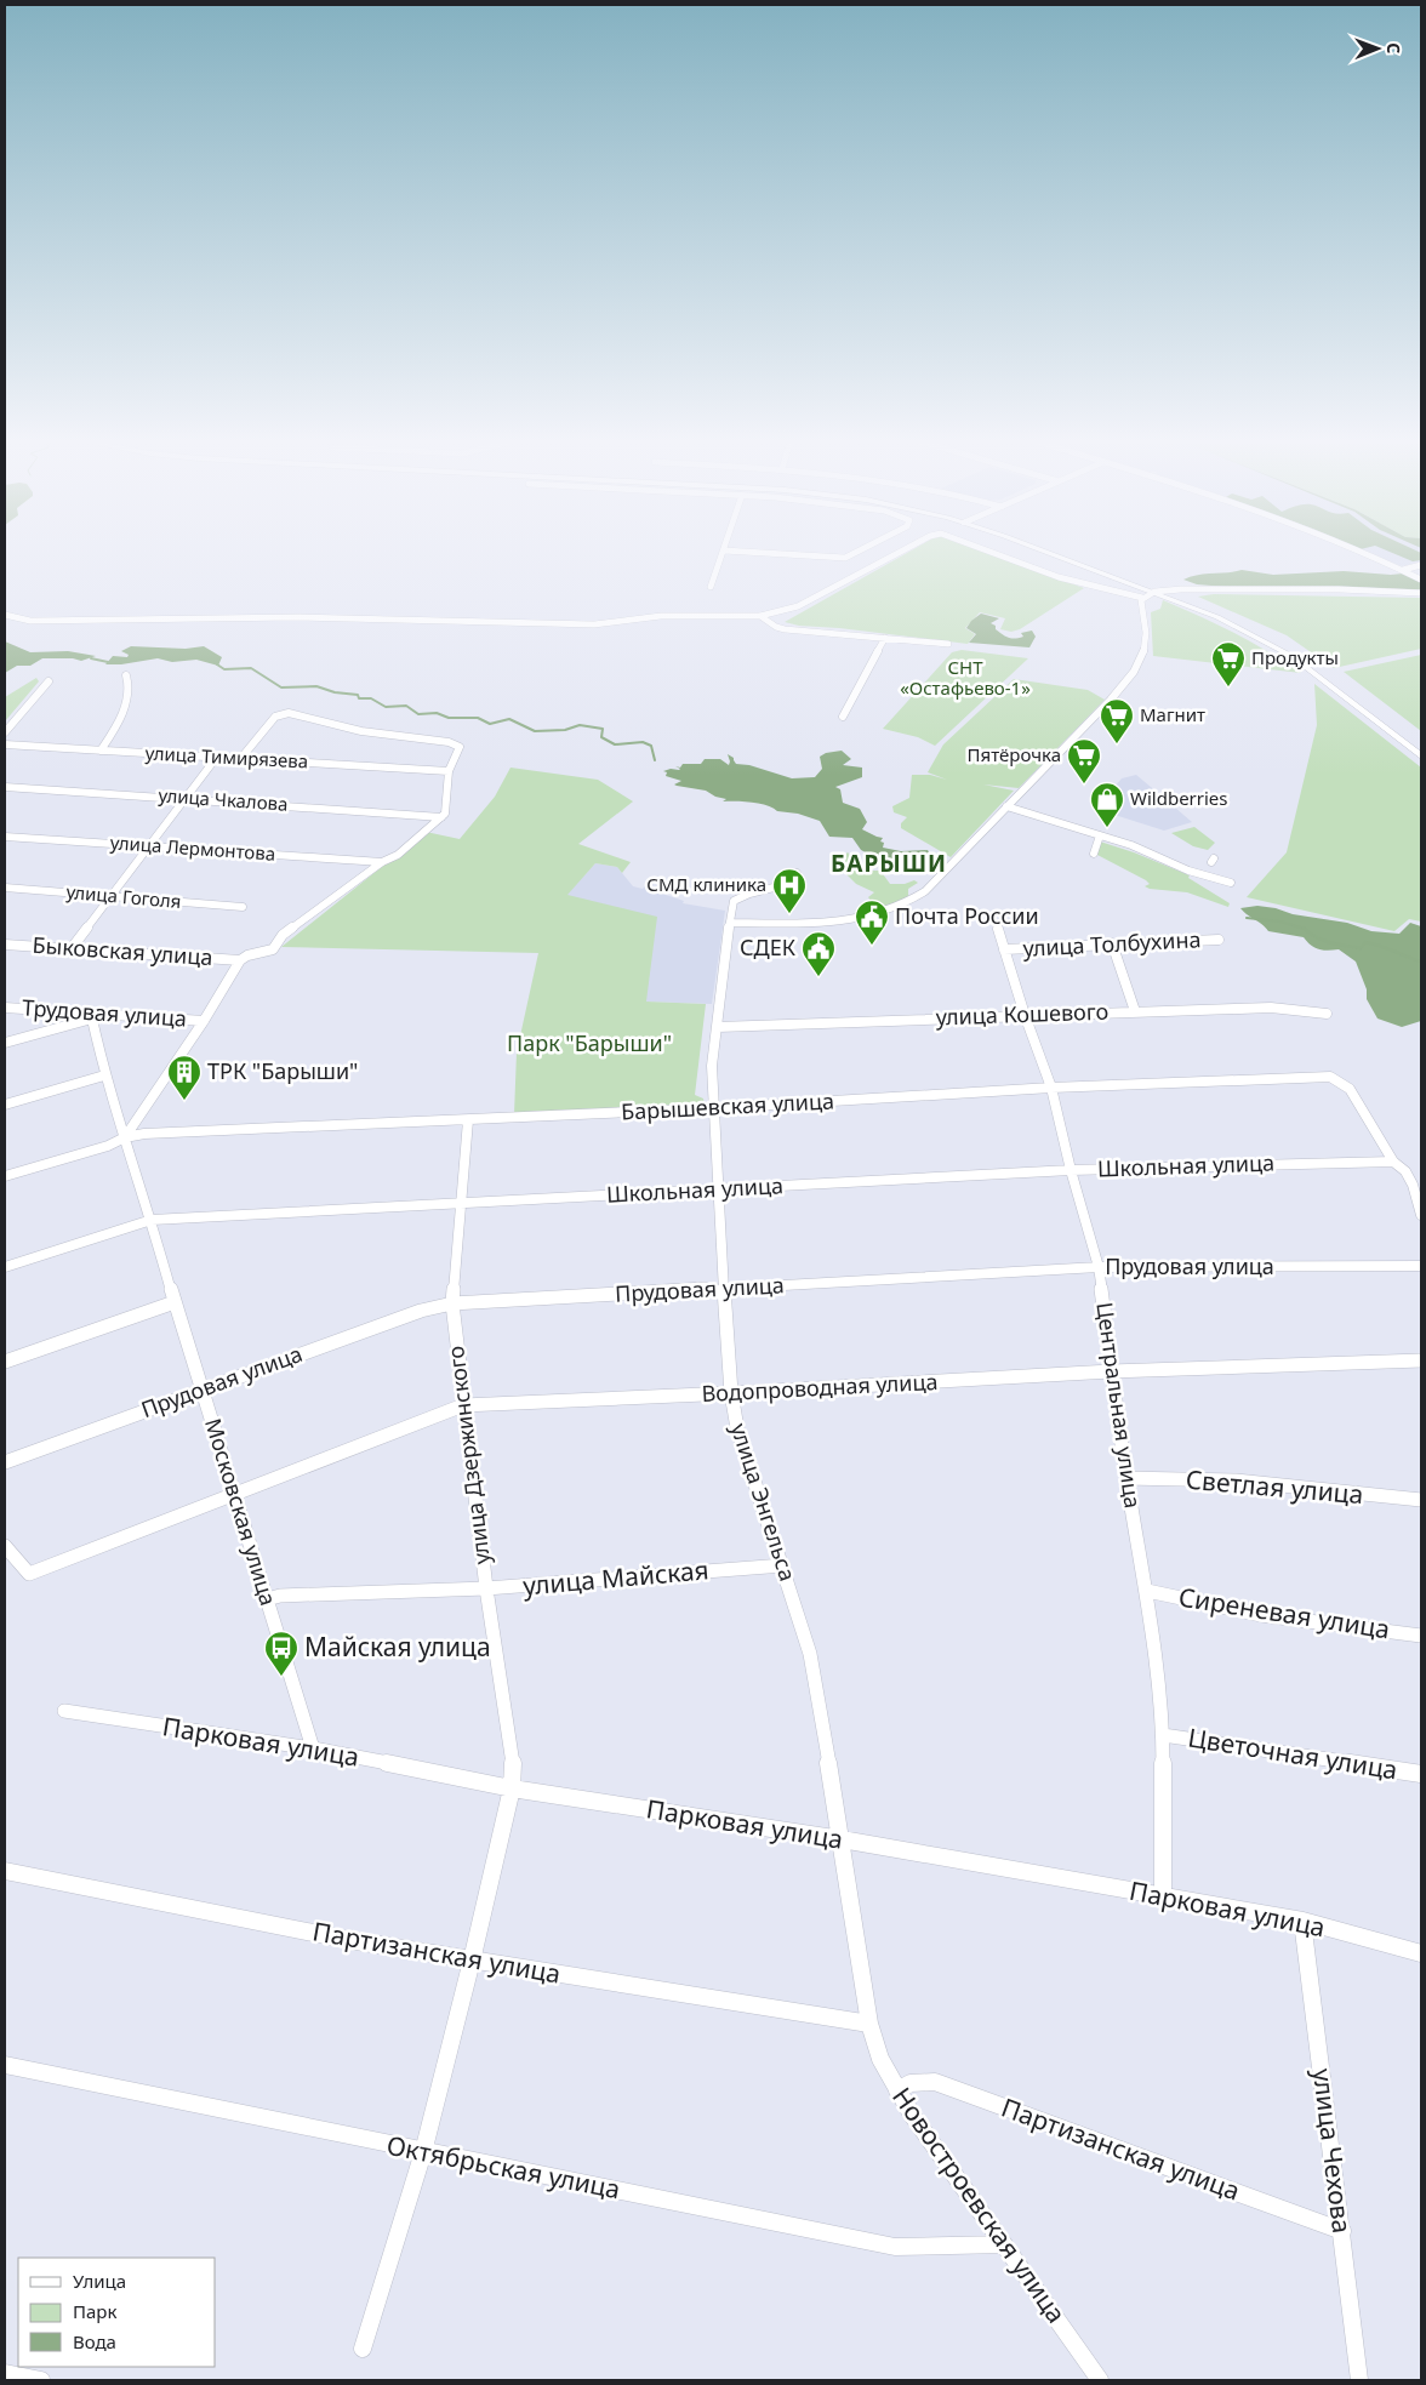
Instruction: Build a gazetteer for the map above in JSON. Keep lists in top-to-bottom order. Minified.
{"streets":{"street":["улица Тимирязева","улица Чкалова","улица Лермонтова","улица Гоголя","улица Толбухина","Быковская улица","Трудовая улица","улица Кошевого","Барышевская улица","Школьная улица","Прудовая улица","Водопроводная улица","Центральная улица","улица Дзержинского","Светлая улица","улица Энгельса","Московская улица","улица Майская","Сиреневая улица","Парковая улица","Цветочная улица","Партизанская улица","улица Чехова","Октябрьская улица","Новостроевская улица"]},"crossings":[["улица Толбухина","Центральная улица"],["Трудовая улица","Московская улица"],["улица Кошевого","Центральная улица"],["улица Кошевого","улица Энгельса"],["Барышевская улица","Школьная улица"],["Барышевская улица","Центральная улица"],["Барышевская улица","улица Дзержинского"],["Барышевская улица","улица Энгельса"],["Барышевская улица","Московская улица"],["Школьная улица","Центральная улица"],["Школьная улица","улица Дзержинского"],["Школьная улица","улица Энгельса"],["Школьная улица","Московская улица"],["Прудовая улица","Центральная улица"],["Прудовая улица","улица Дзержинского"],["Прудовая улица","улица Энгельса"],["Прудовая улица","Московская улица"],["Водопроводная улица","Центральная улица"],["Водопроводная улица","улица Дзержинского"],["Водопроводная улица","улица Энгельса"],["Водопроводная улица","Московская улица"],["Центральная улица","Светлая улица"],["Центральная улица","Сиреневая улица"],["Центральная улица","Парковая улица"],["Центральная улица","Цветочная улица"],["улица Дзержинского","улица Майская"],["улица Дзержинского","Парковая улица"],["улица Дзержинского","Партизанская улица"],["улица Дзержинского","Октябрьская улица"],["улица Энгельса","улица Майская"],["улица Энгельса","Парковая улица"],["улица Энгельса","Партизанская улица"],["улица Энгельса","Новостроевская улица"],["Московская улица","улица Майская"],["Московская улица","Парковая улица"],["Парковая улица","улица Чехова"],["Партизанская улица","улица Чехова"],["Партизанская улица","Новостроевская улица"],["Октябрьская улица","Новостроевская улица"]],"districts":["БАРЫШИ"],"parks":["СНТ «Остафьево-1»","Парк \"Барыши\""],"places":{"supermarket":["Продукты","Магнит","Пятёрочка"],"shop":["Wildberries"],"hospital":["СМД клиника"],"public building":["Почта России","СДЕК"],"building":["ТРК \"Барыши\""],"bus stop":["Майская улица"]},"legend":["Улица","Парк","Вода"],"north":"right"}
